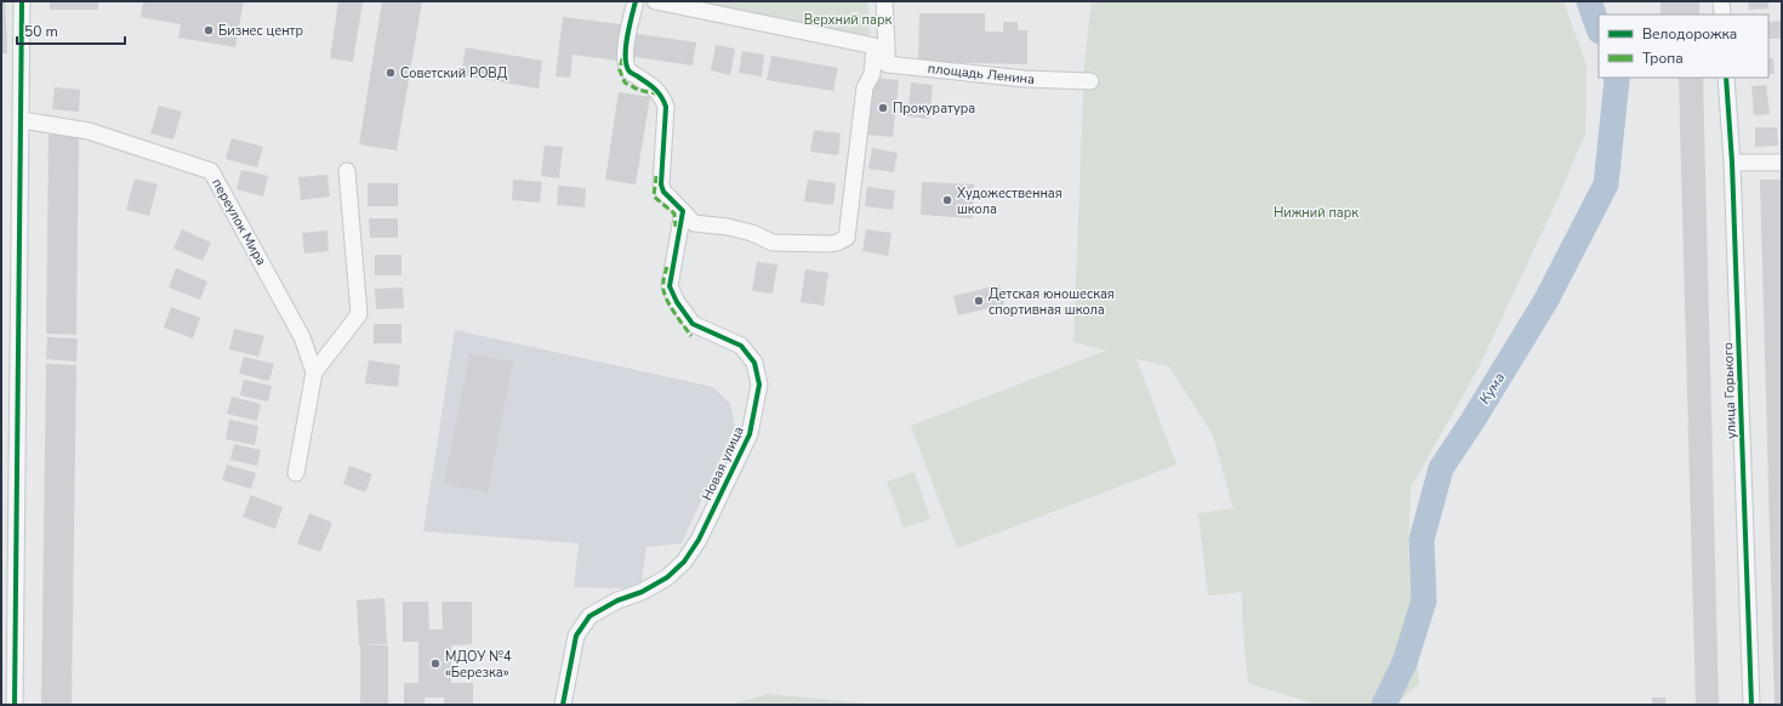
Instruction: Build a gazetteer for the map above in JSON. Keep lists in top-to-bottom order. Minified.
{"streets":{"street":["площадь Ленина","переулок Мира","улица Горького","Новая улица"]},"water":["Кума"],"parks":["Верхний парк","Нижний парк"],"places":["Бизнес центр","Советский РОВД","Прокуратура","Художественная школа","Детская юношеская спортивная школа","МДОУ №4 «Березка»"],"legend":["Велодорожка","Тропа"],"scale_bar":"50 m"}
